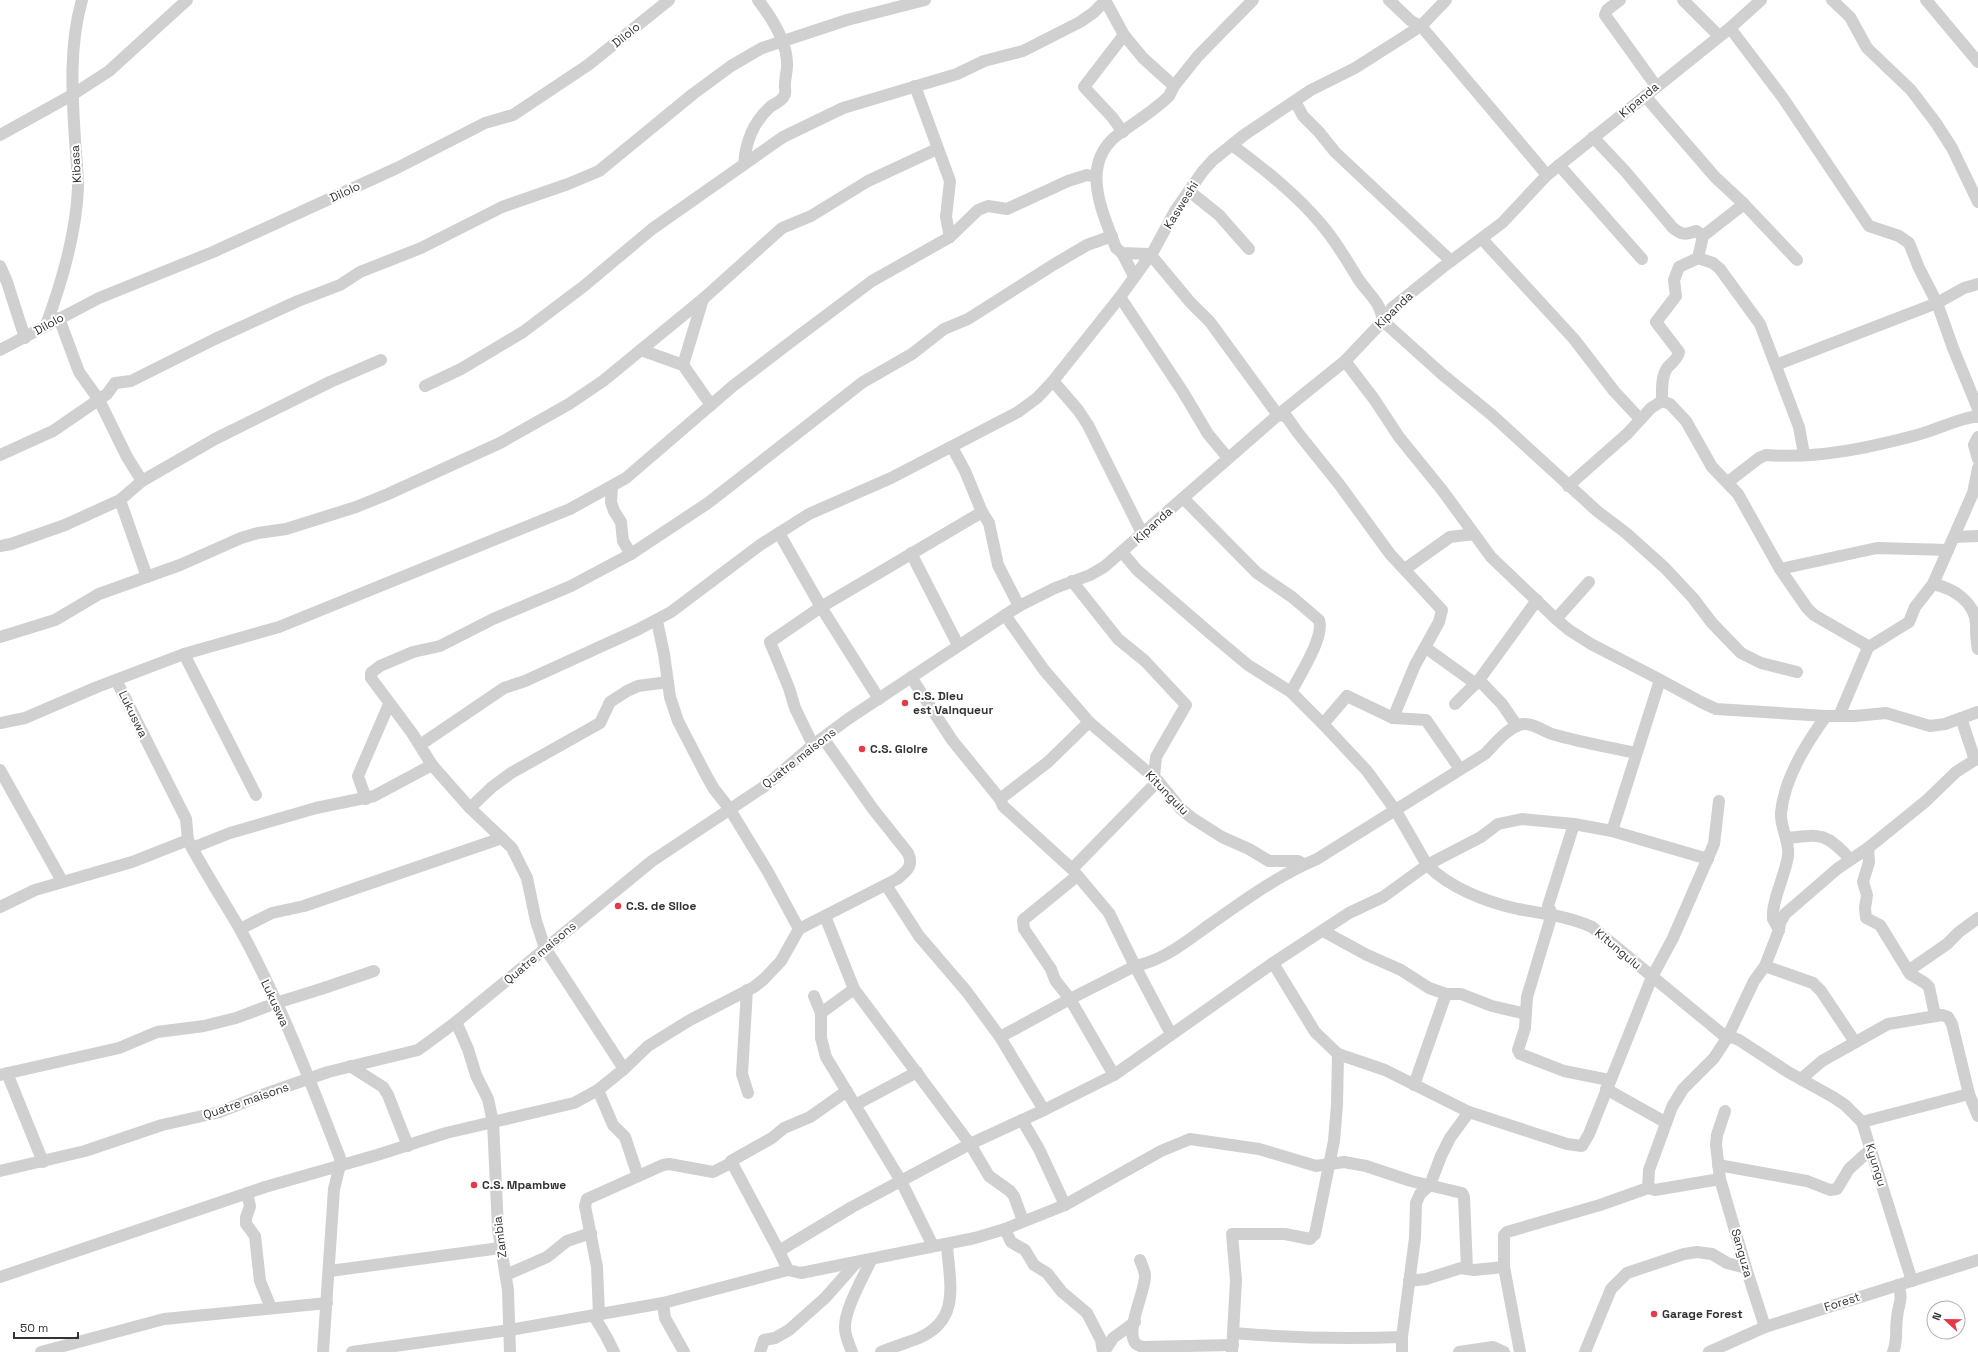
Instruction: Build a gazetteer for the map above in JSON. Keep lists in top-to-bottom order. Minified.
{"streets":{"street":["Dilolo","Kipanda","Kibasa","Kasweshi","Lukuswa","Quatre maisons","Kitungulu","Kyungu","Zambia","Sanguza","Forest"]},"crossings":[["Dilolo","Kibasa"],["Kipanda","Quatre maisons"],["Lukuswa","Quatre maisons"],["Quatre maisons","Kitungulu"],["Quatre maisons","Zambia"],["Kitungulu","Kyungu"],["Kyungu","Forest"],["Sanguza","Forest"]],"places":["C.S. Dieu est Vainqueur","C.S. Gloire","C.S. de Siloe","C.S. Mpambwe","Garage Forest"],"scale_bar":"50 m","north":"left"}
